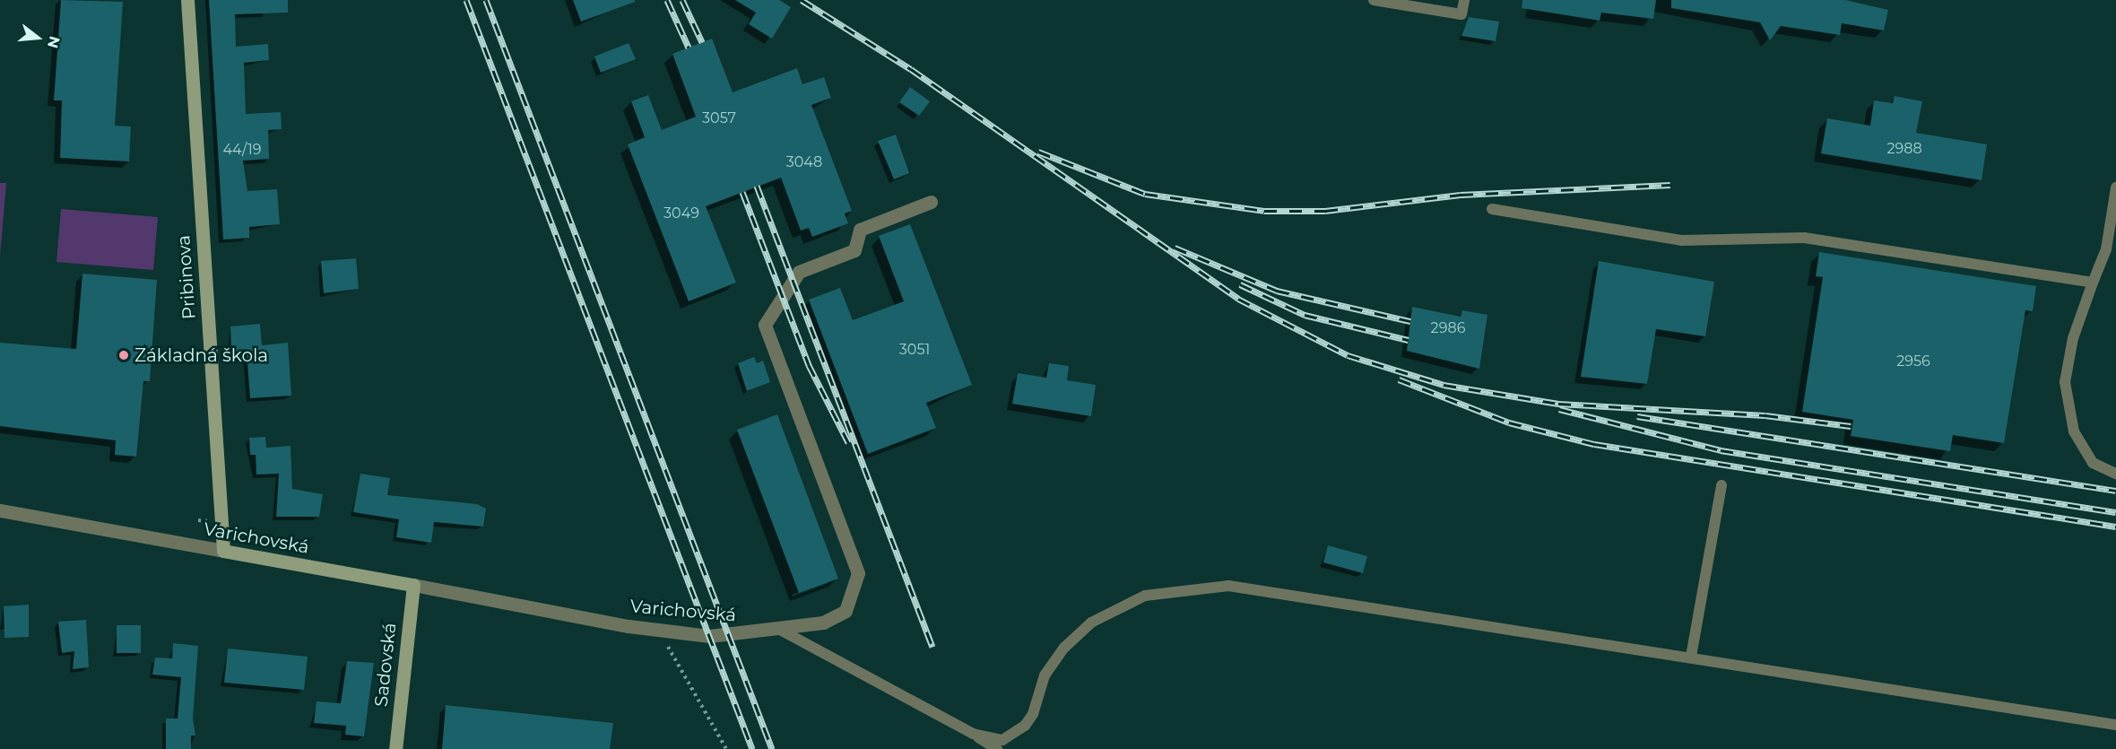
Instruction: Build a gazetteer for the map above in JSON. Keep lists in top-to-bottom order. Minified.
{"streets":{"street":["Pribinova","Varichovská","Sadovská"]},"crossings":[["Pribinova","Varichovská"],["Varichovská","Sadovská"]],"places":["Základná škola"],"house_numbers":["3057","2988","44/19","3048","3049","2986","3051","2956"],"north":"right"}
